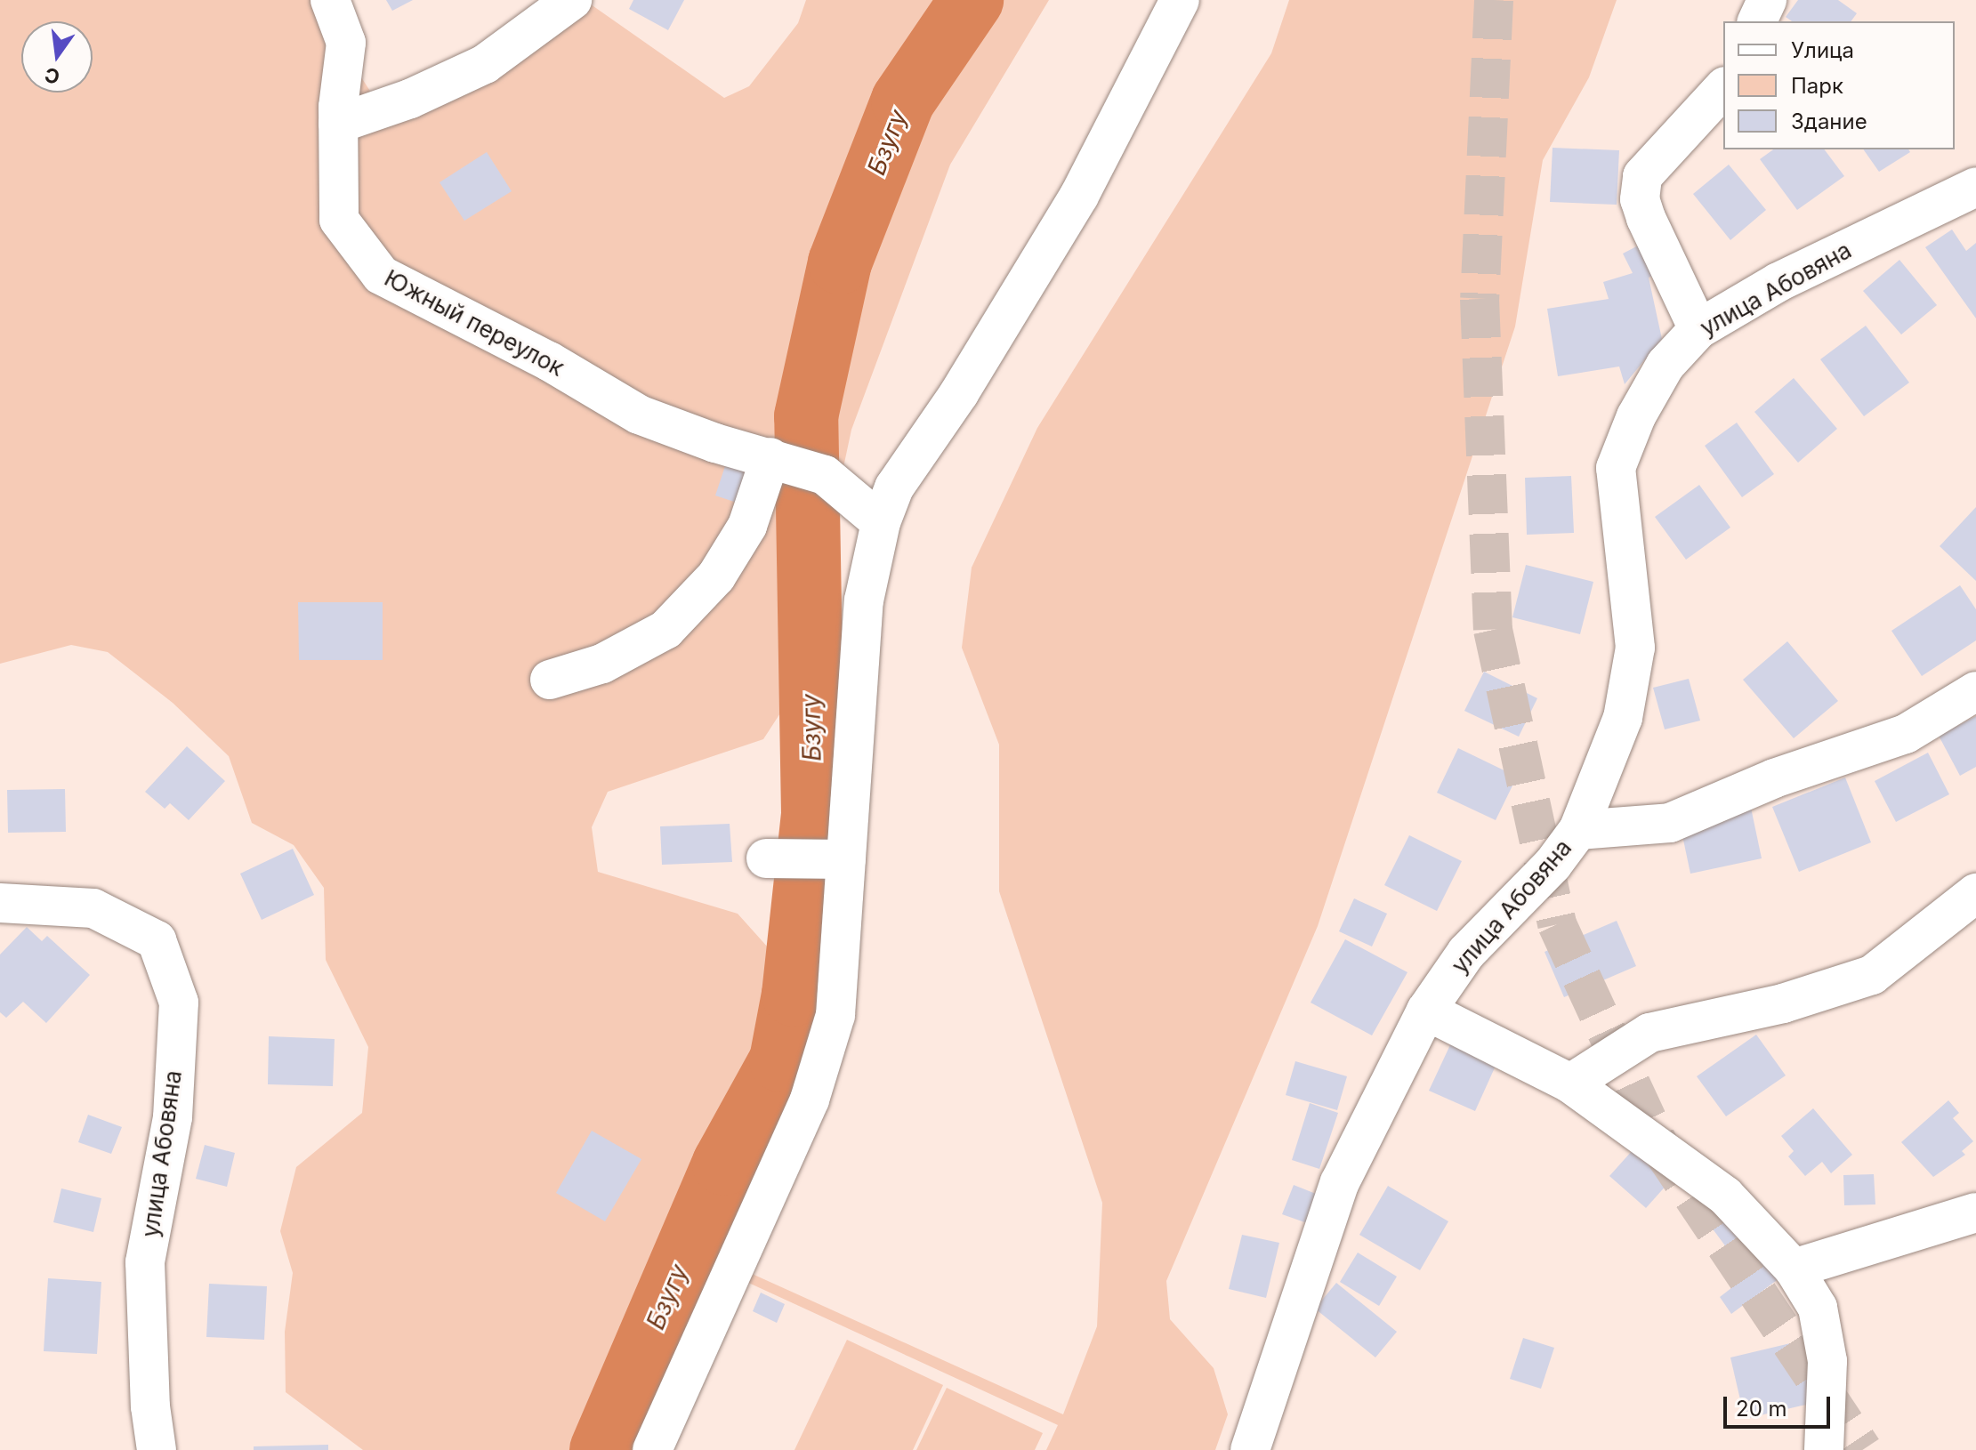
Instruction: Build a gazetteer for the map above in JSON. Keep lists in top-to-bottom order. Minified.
{"streets":{"street":["улица Абовяна","Южный переулок"]},"water":["Бзугу"],"legend":["Улица","Парк","Здание"],"scale_bar":"20 m","north":"bottom"}
